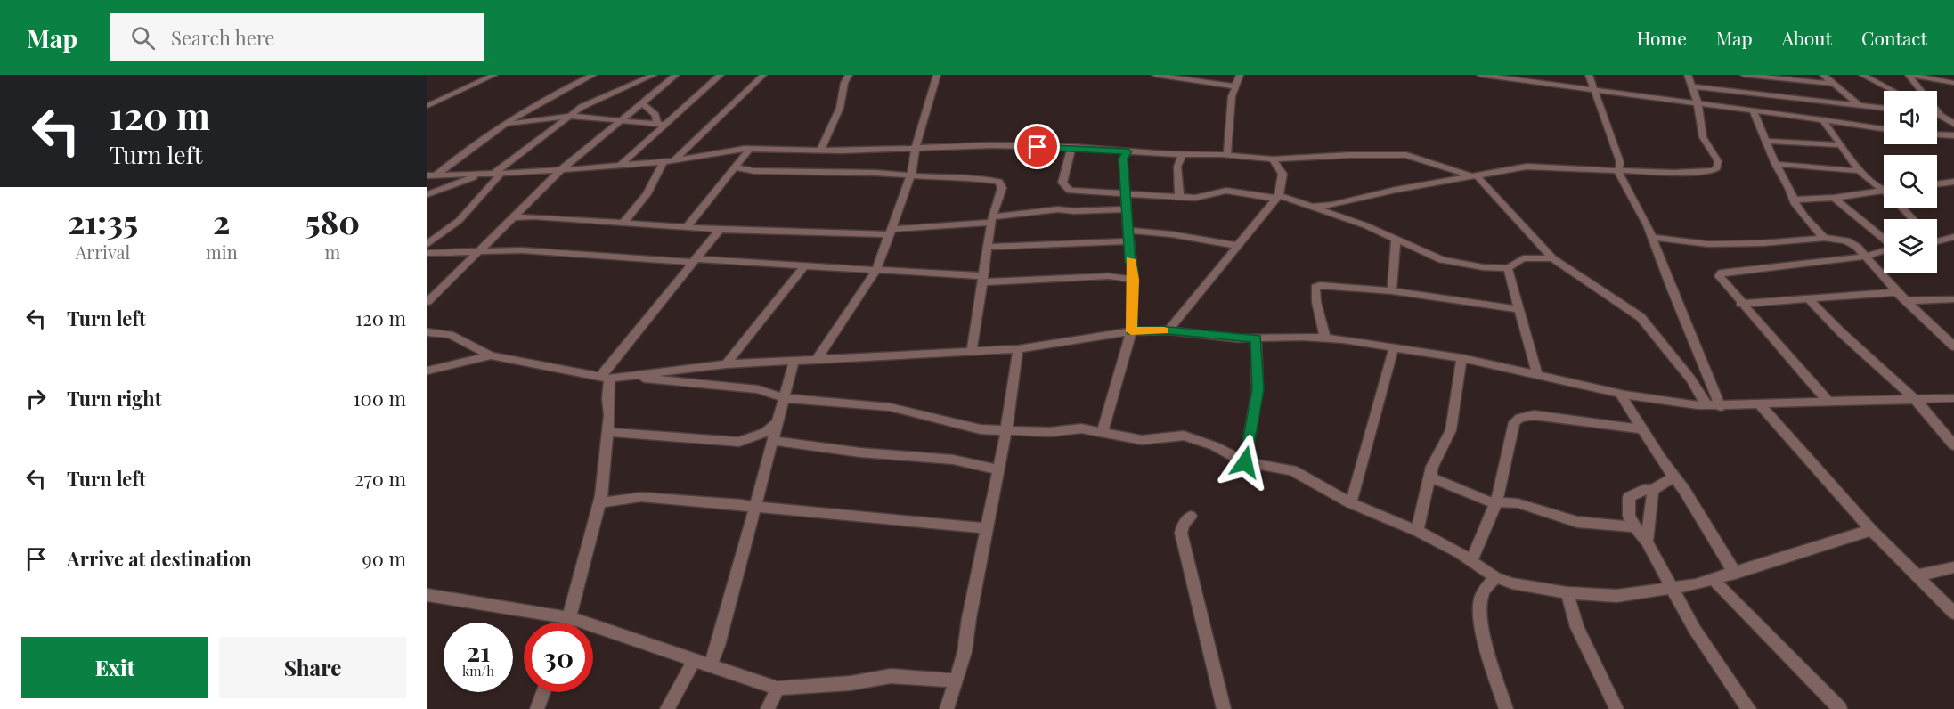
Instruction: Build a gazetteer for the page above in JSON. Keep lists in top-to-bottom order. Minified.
{"page":{"header":"Map","search":"Search here","nav":["Home","Map","About","Contact"],"turn":["120 m","Turn left"],"eta":["21:35","Arrival","2","min","580","m"],"list":[{"name":"Turn left","value":"120 m"},{"name":"Turn right","value":"100 m"},{"name":"Turn left","value":"270 m"},{"name":"Arrive at destination","value":"90 m"}],"speed":"21 km/h","limit":"30","buttons":["Exit","Share"]}}
